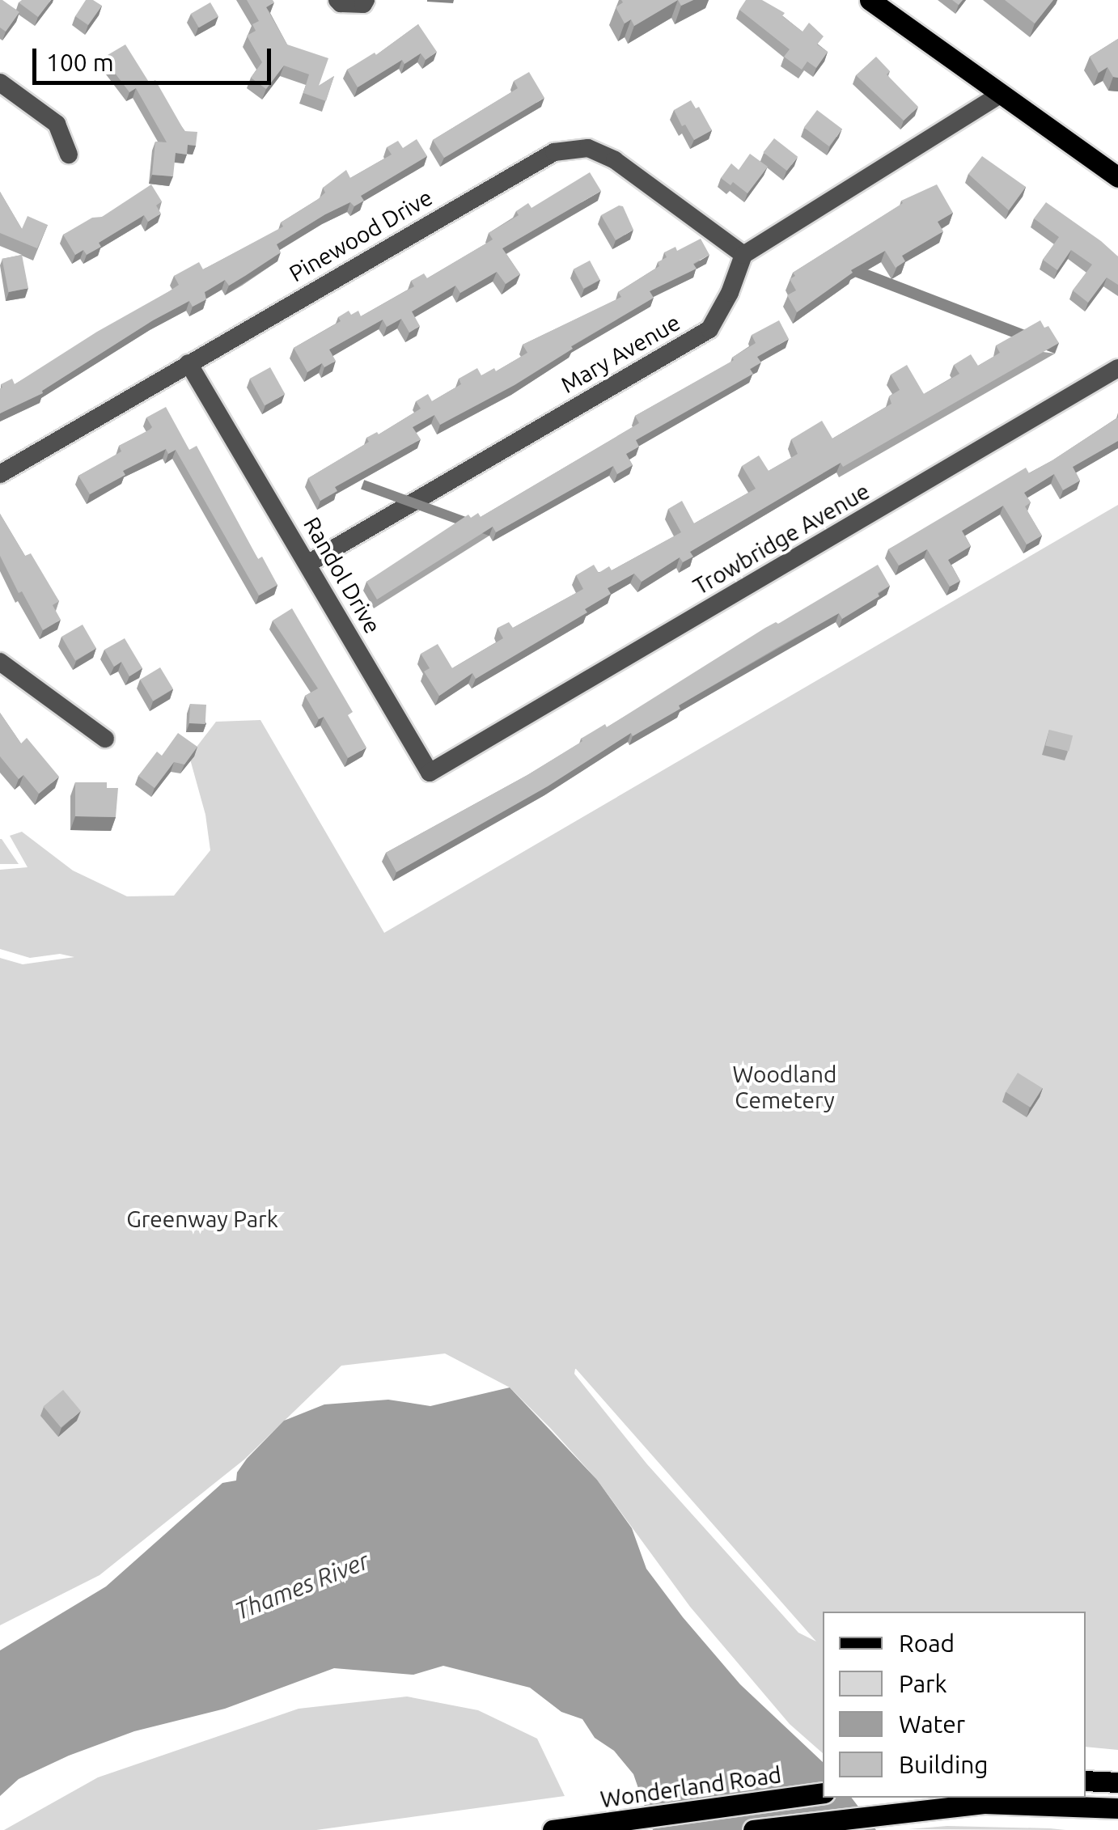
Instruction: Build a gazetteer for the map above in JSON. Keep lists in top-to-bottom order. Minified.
{"streets":{"main road":["Wonderland Road"],"street":["Pinewood Drive","Mary Avenue","Trowbridge Avenue","Randol Drive"]},"crossings":[["Pinewood Drive","Mary Avenue"],["Pinewood Drive","Randol Drive"],["Mary Avenue","Randol Drive"],["Trowbridge Avenue","Randol Drive"]],"water":["Thames River"],"parks":["Woodland Cemetery","Greenway Park"],"legend":["Road","Park","Water","Building"],"scale_bar":"100 m"}
